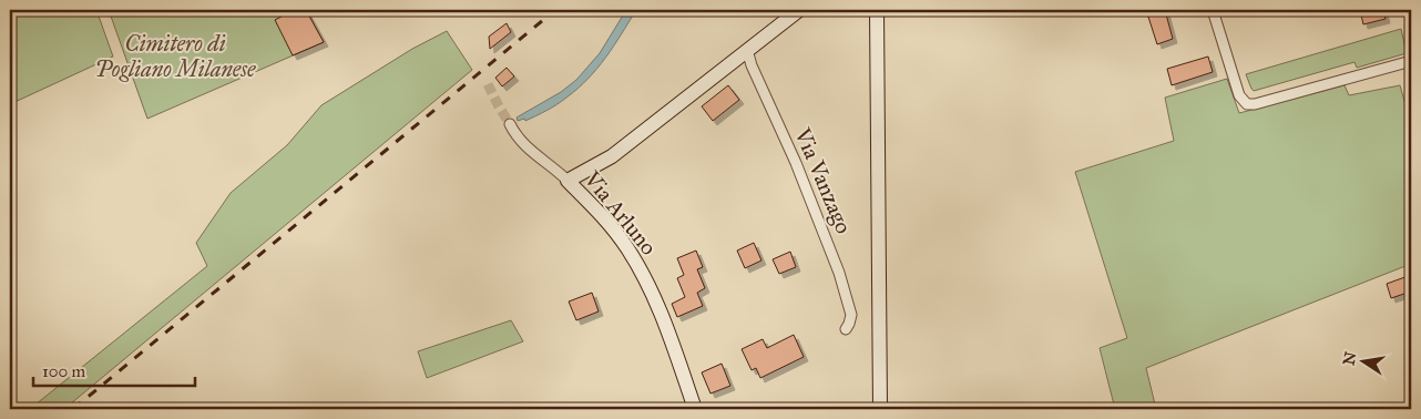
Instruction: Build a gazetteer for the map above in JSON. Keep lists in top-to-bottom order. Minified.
{"streets":{"street":["Via Vanzago","Via Arluno"]},"parks":["Cimitero di Pogliano Milanese"],"scale_bar":"100 m","north":"left"}
